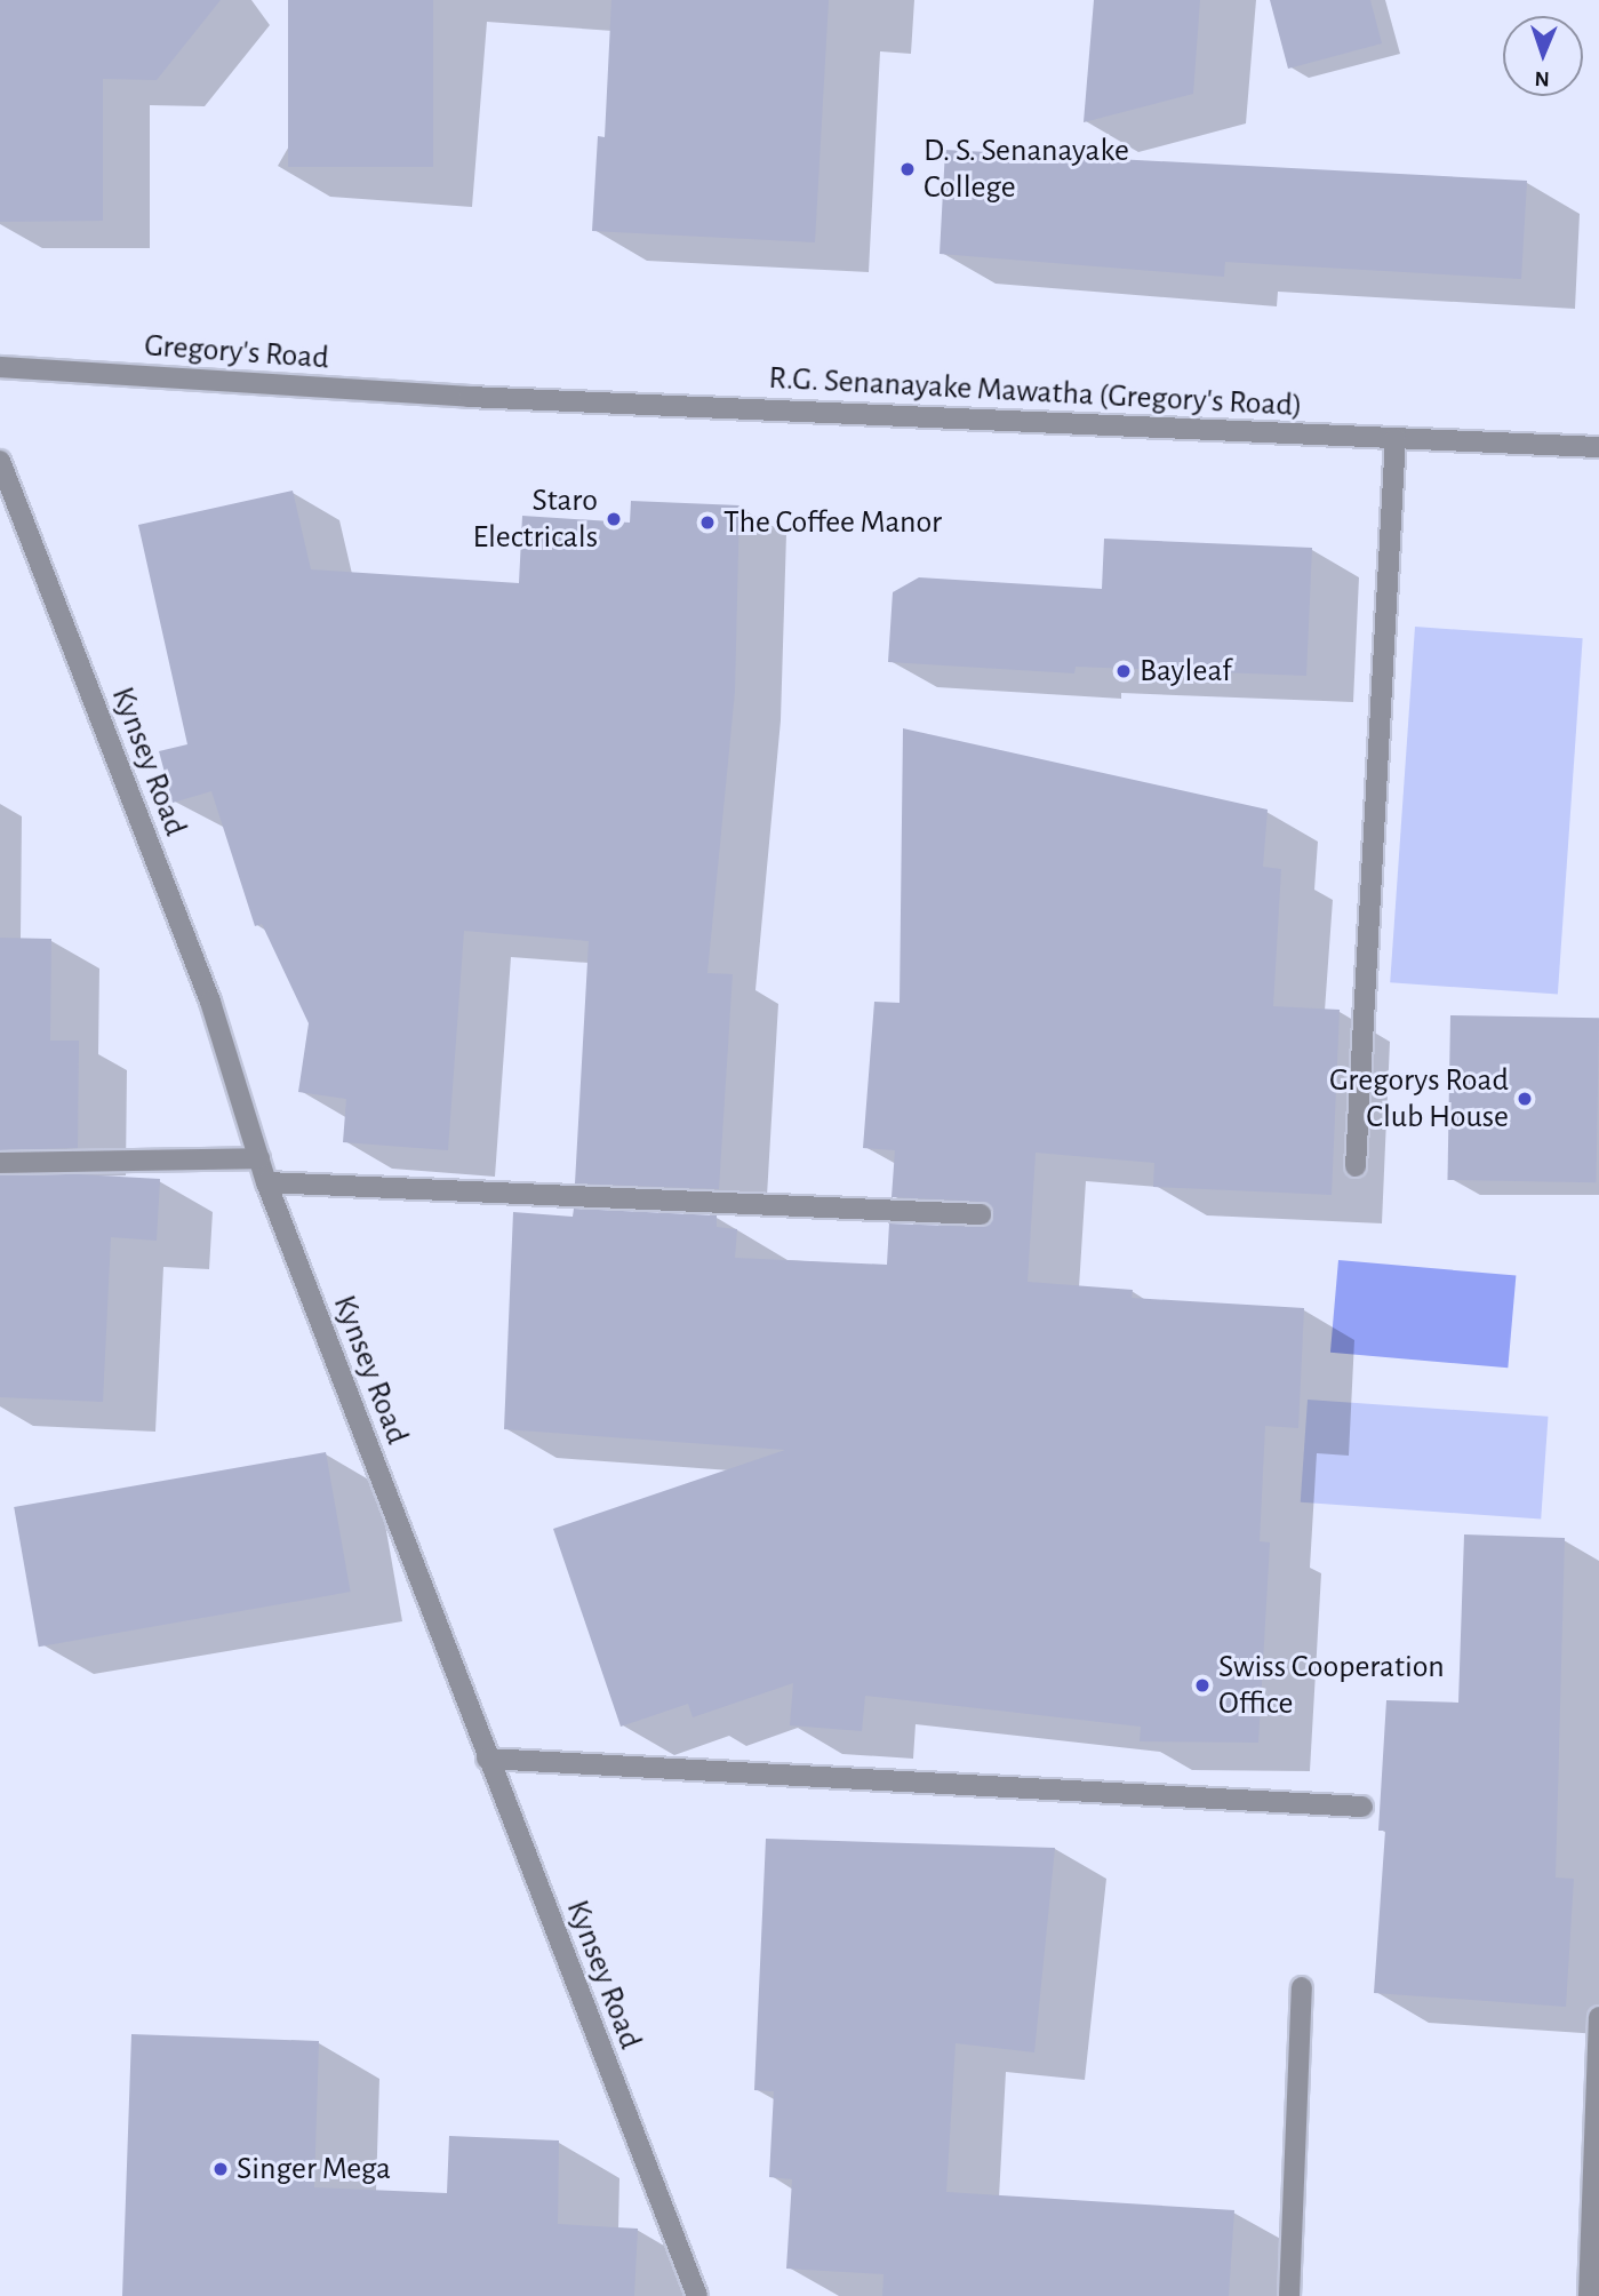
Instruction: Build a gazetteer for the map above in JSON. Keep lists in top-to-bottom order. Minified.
{"streets":{"street":["Gregory's Road","R.G. Senanayake Mawatha (Gregory's Road)","Kynsey Road"]},"crossings":[["Gregory's Road","R.G. Senanayake Mawatha (Gregory's Road)"]],"places":["D. S. Senanayake College","Staro Electricals","The Coffee Manor","Bayleaf","Gregorys Road Club House","Swiss Cooperation Office","Singer Mega"],"north":"bottom"}
